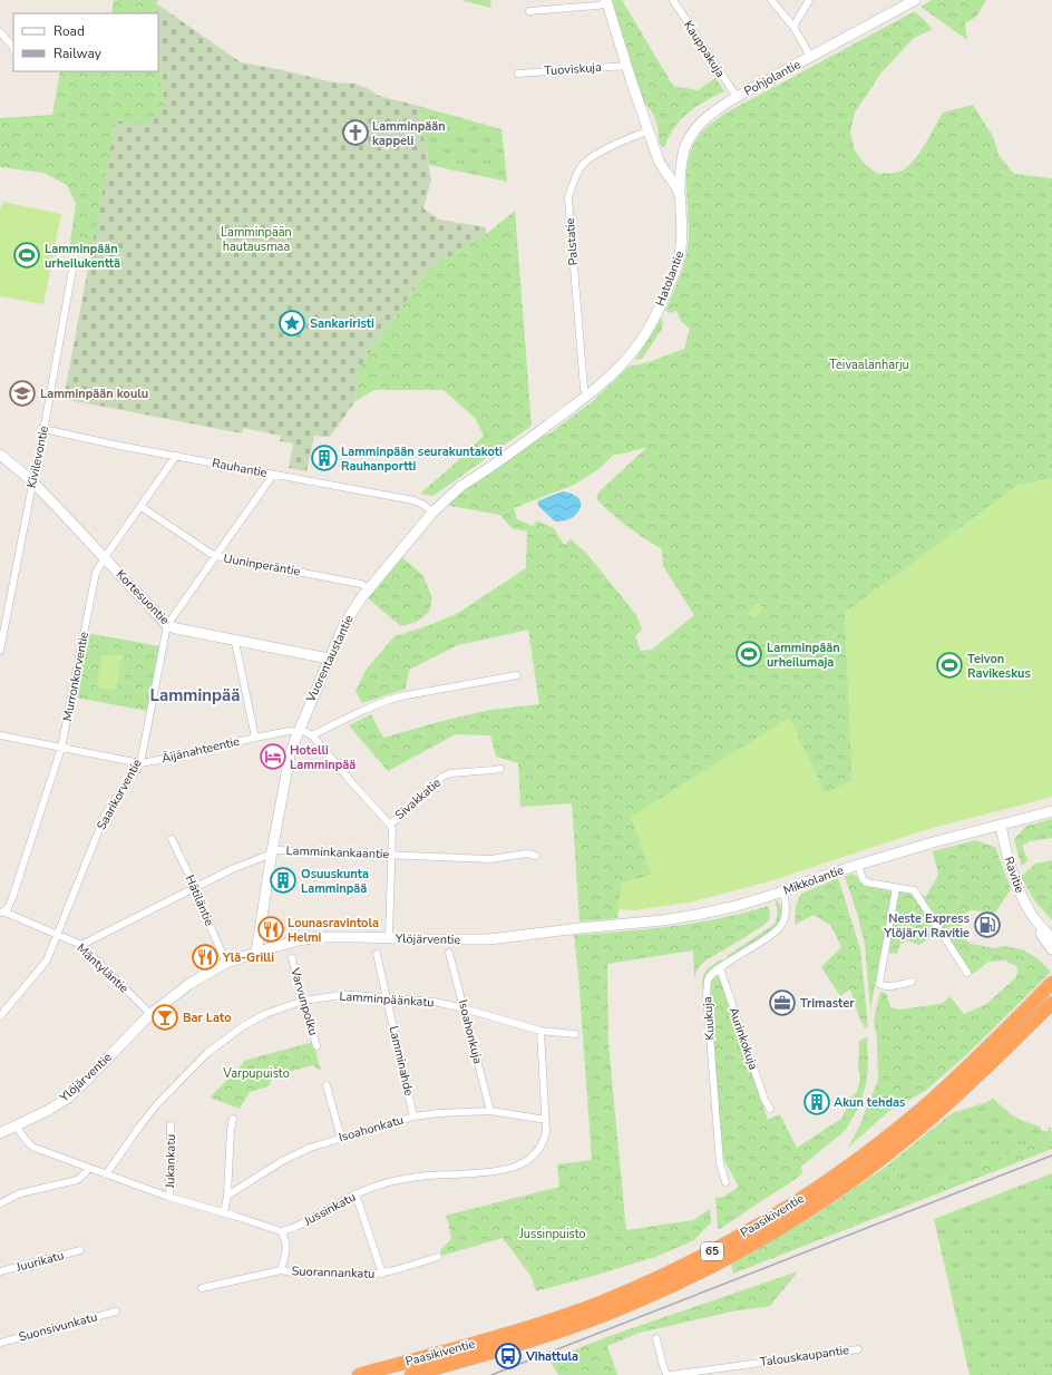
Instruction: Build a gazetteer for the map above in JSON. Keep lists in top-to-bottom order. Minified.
{"streets":{"highway":["Paasikiventie","65"],"main road":["Pohjolantie","Hatolantie","Kortesuontie","Vuorentaustantie","Ravitie","Mikkolantie","Ylöjärventie"],"street":["Kauppakuja","Tuoviskuja","Palstatie","Kivilevontie","Rauhantie","Uuninperäntie","Murronkorventie","Äijänahteentie","Saarikorventie","Sivakkatie","Lamminkankaantie","Hätiläntie","Mäntyläntie","Lamminpäänkatu","Varvunpolku","Kuukuja","Isoahonkuja","Aurinkokuja","Lamminahde","Isoahonkatu","Jukankatu","Jussinkatu","Juurikatu","Suorannankatu","Suonsivunkatu","Talouskaupantie"]},"crossings":[["Kauppakuja","Pohjolantie"],["Tuoviskuja","Hatolantie"],["Pohjolantie","Hatolantie"],["Palstatie","Hatolantie"],["Hatolantie","Vuorentaustantie"],["Kivilevontie","Rauhantie"],["Kivilevontie","Kortesuontie"],["Rauhantie","Vuorentaustantie"],["Rauhantie","Murronkorventie"],["Rauhantie","Saarikorventie"],["Uuninperäntie","Vuorentaustantie"],["Uuninperäntie","Murronkorventie"],["Uuninperäntie","Saarikorventie"],["Kortesuontie","Vuorentaustantie"],["Kortesuontie","Murronkorventie"],["Kortesuontie","Saarikorventie"],["Vuorentaustantie","Äijänahteentie"],["Vuorentaustantie","Lamminkankaantie"],["Vuorentaustantie","Ylöjärventie"],["Murronkorventie","Äijänahteentie"],["Murronkorventie","Mäntyläntie"],["Äijänahteentie","Saarikorventie"],["Saarikorventie","Mäntyläntie"],["Lamminkankaantie","Hätiläntie"],["Lamminkankaantie","Mäntyläntie"],["Ravitie","Mikkolantie"],["Mikkolantie","Ylöjärventie"],["Mikkolantie","Kuukuja"],["Hätiläntie","Ylöjärventie"],["Ylöjärventie","Mäntyläntie"],["Lamminpäänkatu","Varvunpolku"],["Lamminpäänkatu","Isoahonkuja"],["Lamminpäänkatu","Lamminahde"],["Lamminpäänkatu","Jussinkatu"],["Kuukuja","Aurinkokuja"],["Isoahonkuja","Isoahonkatu"],["Lamminahde","Isoahonkatu"],["Isoahonkatu","Jussinkatu"],["Jussinkatu","Suorannankatu"]],"districts":["Lamminpää"],"parks":["Lamminpään hautausmaa","Teivaalanharju","Varpupuisto","Jussinpuisto"],"places":{"church":["Lamminpään kappeli"],"sports":["Lamminpään urheilukenttä","Lamminpään urheilumaja","Teivon Ravikeskus"],"place":["Sankariristi"],"school or university":["Lamminpään koulu"],"building":["Lamminpään seurakuntakoti Rauhanportti","Osuuskunta Lamminpää","Akun tehdas"],"hotel":["Hotelli Lamminpää"],"fuel station":["Neste Express Ylöjärvi Ravitie"],"restaurant":["Lounasravintola Helmi","Ylä-Grilli"],"office":["Trimaster"],"bar":["Bar Lato"],"bus stop":["Vihattula"]},"legend":["Road","Railway"]}
